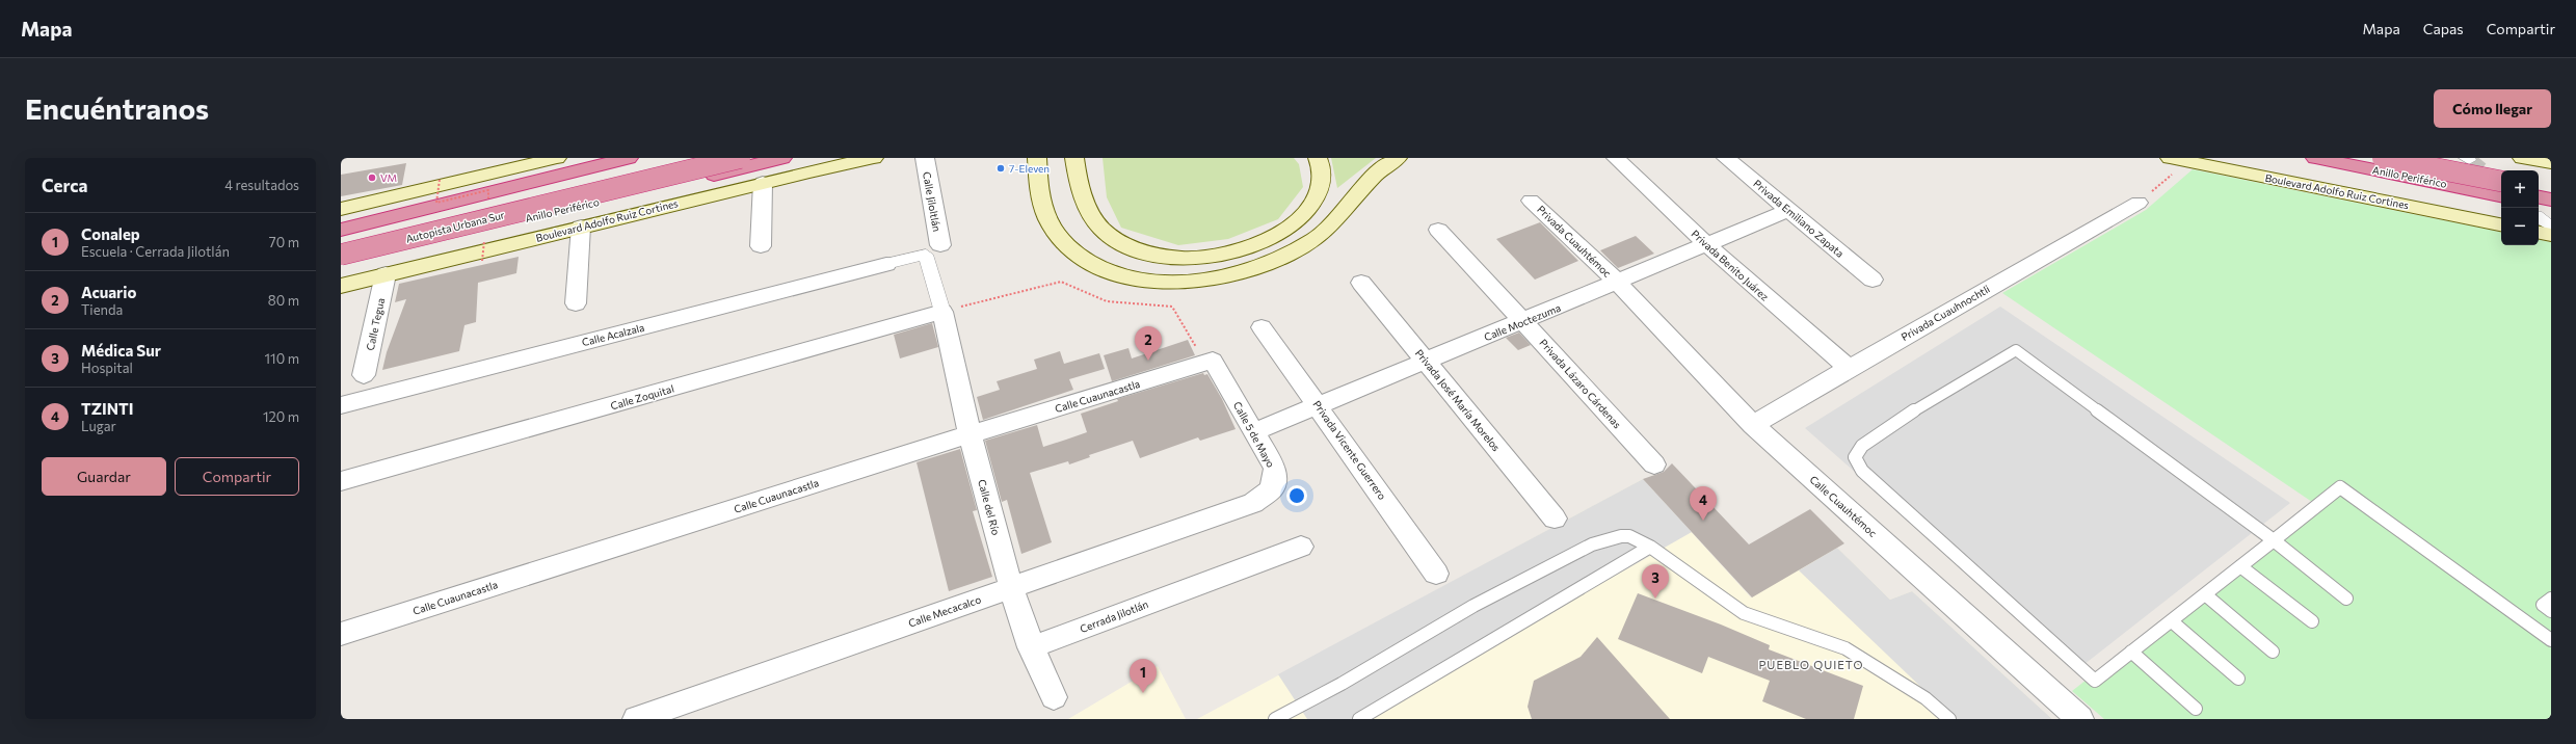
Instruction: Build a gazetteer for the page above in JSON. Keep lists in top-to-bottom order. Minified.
{"streets":{"highway":["Anillo Periférico","Autopista Urbana Sur"],"main road":["Boulevard Adolfo Ruiz Cortines"],"street":["Calle Jiloltlán","Privada Emiliano Zapata","Privada Cuauhtémoc","Privada Benito Juárez","Privada Cuauhnochtli","Calle Moctezuma","Calle Tegua","Calle Acalzala","Privada Lázaro Cárdenas","Calle Cuaunacastla","Calle Zoquital","Privada José María Morelos","Calle 5 de Mayo","Privada Vicente Guerrero","Calle Cuauhtémoc","Calle del Río","Calle Mecacalco","Cerrada Jilotlán"]},"crossings":[["Boulevard Adolfo Ruiz Cortines","Calle Tegua"],["Privada Emiliano Zapata","Calle Moctezuma"],["Privada Cuauhtémoc","Calle Moctezuma"],["Privada Cuauhtémoc","Calle Cuauhtémoc"],["Privada Benito Juárez","Privada Cuauhnochtli"],["Privada Benito Juárez","Calle Moctezuma"],["Privada Cuauhnochtli","Calle Cuauhtémoc"],["Calle Moctezuma","Privada Lázaro Cárdenas"],["Calle Moctezuma","Privada José María Morelos"],["Calle Moctezuma","Calle 5 de Mayo"],["Calle Moctezuma","Privada Vicente Guerrero"],["Calle Moctezuma","Calle Cuauhtémoc"],["Calle Cuaunacastla","Calle 5 de Mayo"],["Calle Cuaunacastla","Calle del Río"],["Calle Zoquital","Calle del Río"],["Calle 5 de Mayo","Calle Mecacalco"],["Calle del Río","Calle Mecacalco"],["Calle del Río","Cerrada Jilotlán"]],"districts":["PUEBLO QUIETO"],"places":["7-Eleven","VM"],"page":{"header":"Mapa","nav":["Mapa","Capas","Compartir"],"buttons":["Cómo llegar",["Guardar","Compartir"]],"title":"Encuéntranos","heading":["Cerca","4 resultados"],"map_buttons":["+","−"],"list":[{"mark":"1","name":"Conalep","note":"Escuela · Cerrada Jilotlán","value":"70 m"},{"mark":"2","name":"Acuario","note":"Tienda","value":"80 m"},{"mark":"3","name":"Médica Sur","note":"Hospital","value":"110 m"},{"mark":"4","name":"TZINTI","note":"Lugar","value":"120 m"}],"pins":["2","4","3","1"]}}
